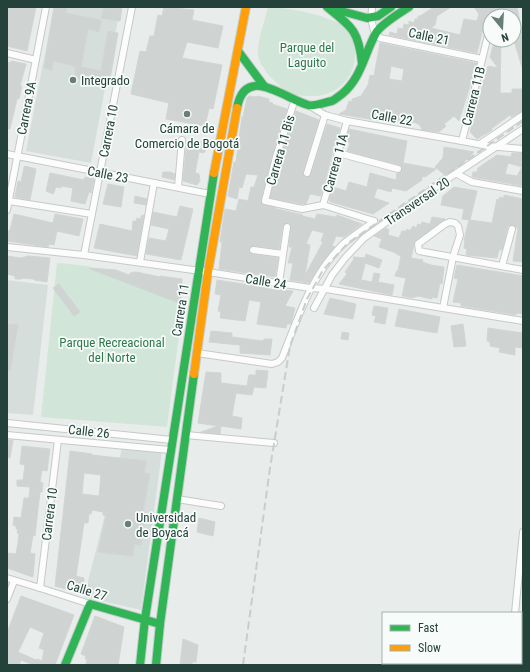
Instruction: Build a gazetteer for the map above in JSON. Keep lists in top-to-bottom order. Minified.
{"streets":{"main road":["Calle 22","Carrera 11","Calle 27"],"street":["Calle 21","Carrera 11B","Carrera 9A","Carrera 10","Carrera 11 Bis","Carrera 11A","Calle 23","Transversal 20","Calle 24","Calle 26"]},"crossings":[["Calle 21","Carrera 11B"],["Carrera 11B","Calle 22"],["Carrera 9A","Calle 23"],["Calle 22","Carrera 11 Bis"],["Calle 22","Carrera 11A"],["Calle 22","Transversal 20"],["Calle 22","Carrera 11"],["Carrera 10","Calle 23"],["Carrera 10","Calle 24"],["Carrera 10","Calle 26"],["Carrera 10","Calle 27"],["Carrera 11 Bis","Carrera 11A"],["Carrera 11 Bis","Transversal 20"],["Carrera 11A","Transversal 20"],["Calle 23","Carrera 11"],["Transversal 20","Calle 24"],["Transversal 20","Carrera 11"],["Calle 24","Carrera 11"],["Carrera 11","Calle 26"],["Carrera 11","Calle 27"]],"parks":["Parque del Laguito","Parque Recreacional del Norte"],"places":["Integrado","Cámara de Comercio de Bogotá","Universidad de Boyacá"],"legend":["Fast","Slow"],"north":"bottom"}
